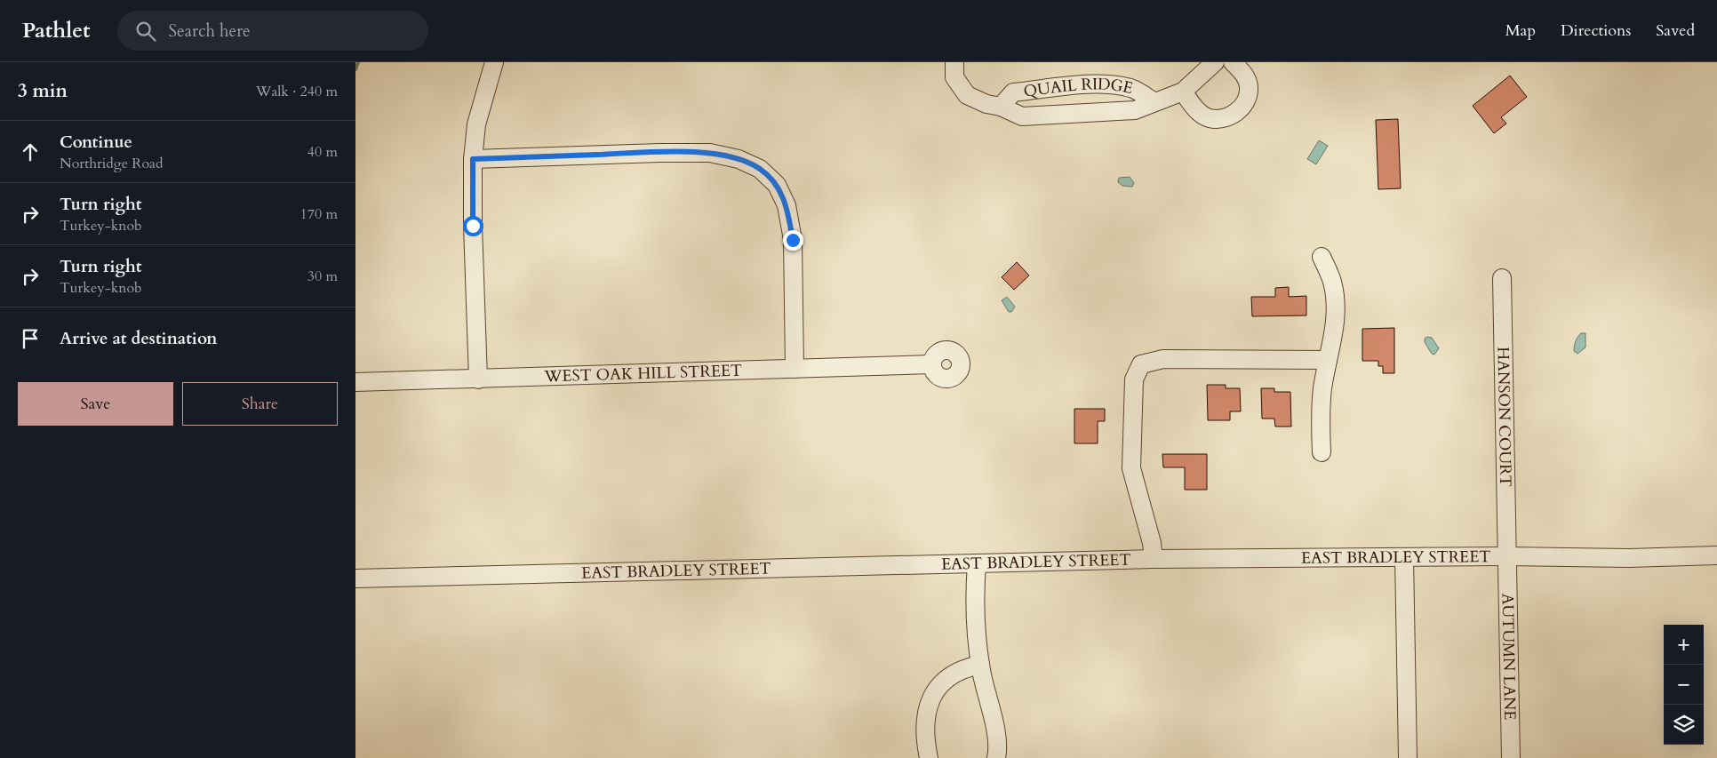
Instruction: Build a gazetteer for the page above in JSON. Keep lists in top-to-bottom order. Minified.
{"streets":{"street":["QUAIL RIDGE","WEST OAK HILL STREET","HANSON COURT","EAST BRADLEY STREET","AUTUMN LANE"]},"crossings":[["HANSON COURT","EAST BRADLEY STREET"],["HANSON COURT","AUTUMN LANE"],["EAST BRADLEY STREET","AUTUMN LANE"]],"page":{"header":"Pathlet","search":"Search here","nav":["Map","Directions","Saved"],"heading":["3 min","Walk · 240 m"],"list":[["Continue","Northridge Road","40 m"],["Turn right","Turkey-knob","170 m"],["Turn right","Turkey-knob","30 m"],"Arrive at destination"],"buttons":["Save","Share"],"map_buttons":["+","−"]}}
